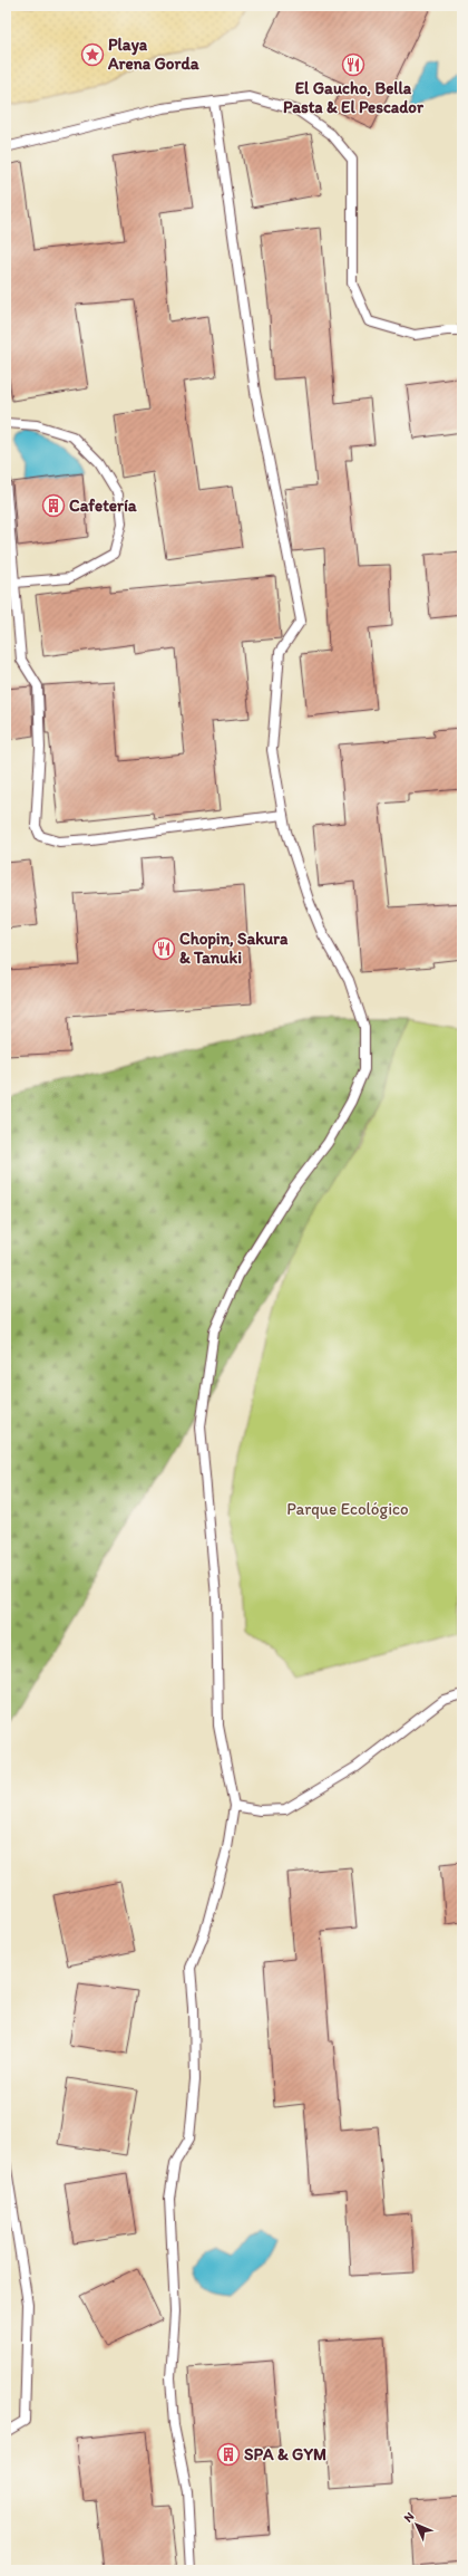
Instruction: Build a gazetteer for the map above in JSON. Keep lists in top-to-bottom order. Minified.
{"parks":["Parque Ecológico"],"places":{"place":["Playa Arena Gorda"],"restaurant":["El Gaucho, Bella Pasta & El Pescador","Chopin, Sakura & Tanuki"],"building":["Cafetería","SPA & GYM"]},"north":"top left"}
